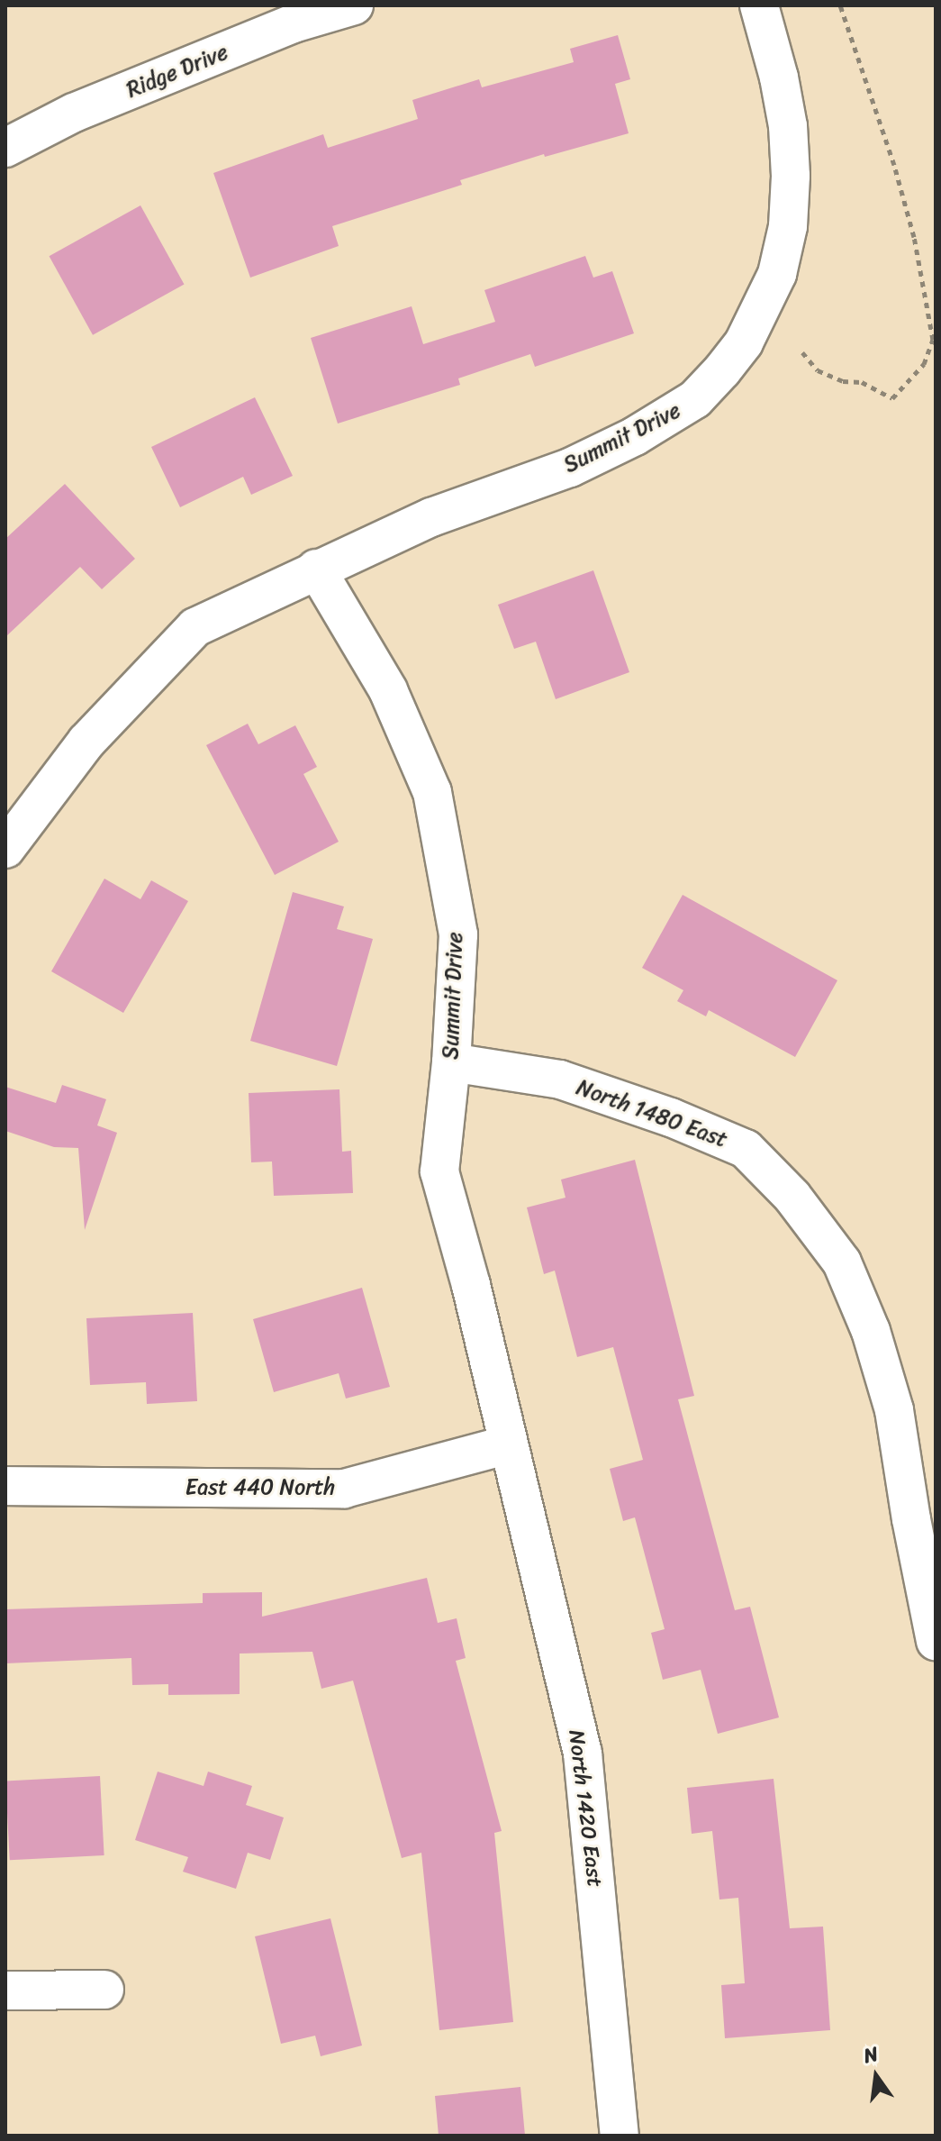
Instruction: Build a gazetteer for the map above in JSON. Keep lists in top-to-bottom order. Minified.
{"streets":{"street":["Ridge Drive","Summit Drive","North 1480 East","East 440 North","North 1420 East"]},"crossings":[["Summit Drive","North 1480 East"],["Summit Drive","East 440 North"],["Summit Drive","North 1420 East"],["East 440 North","North 1420 East"]],"north":"top"}
